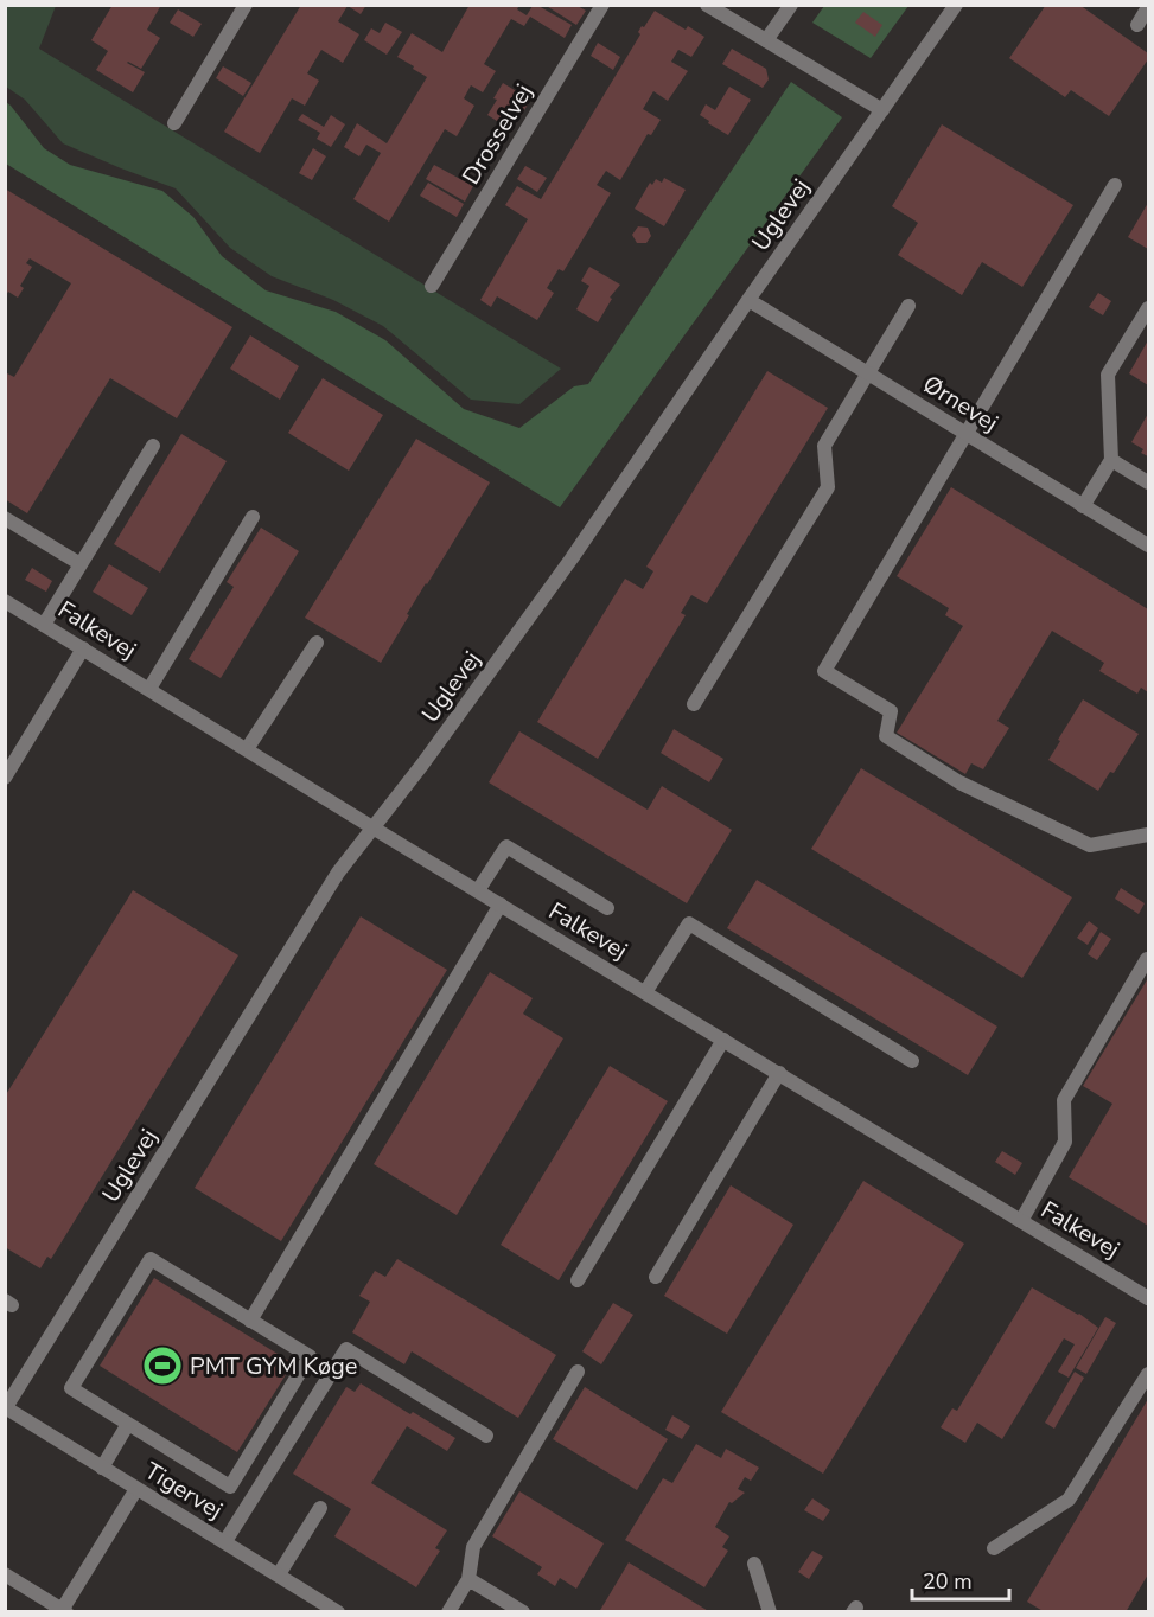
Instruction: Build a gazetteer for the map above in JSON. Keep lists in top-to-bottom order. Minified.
{"streets":{"street":["Drosselvej","Uglevej","Ørnevej","Falkevej","Tigervej"]},"crossings":[["Uglevej","Ørnevej"],["Uglevej","Falkevej"],["Uglevej","Tigervej"]],"places":{"sports":["PMT GYM Køge"]},"scale_bar":"20 m"}
